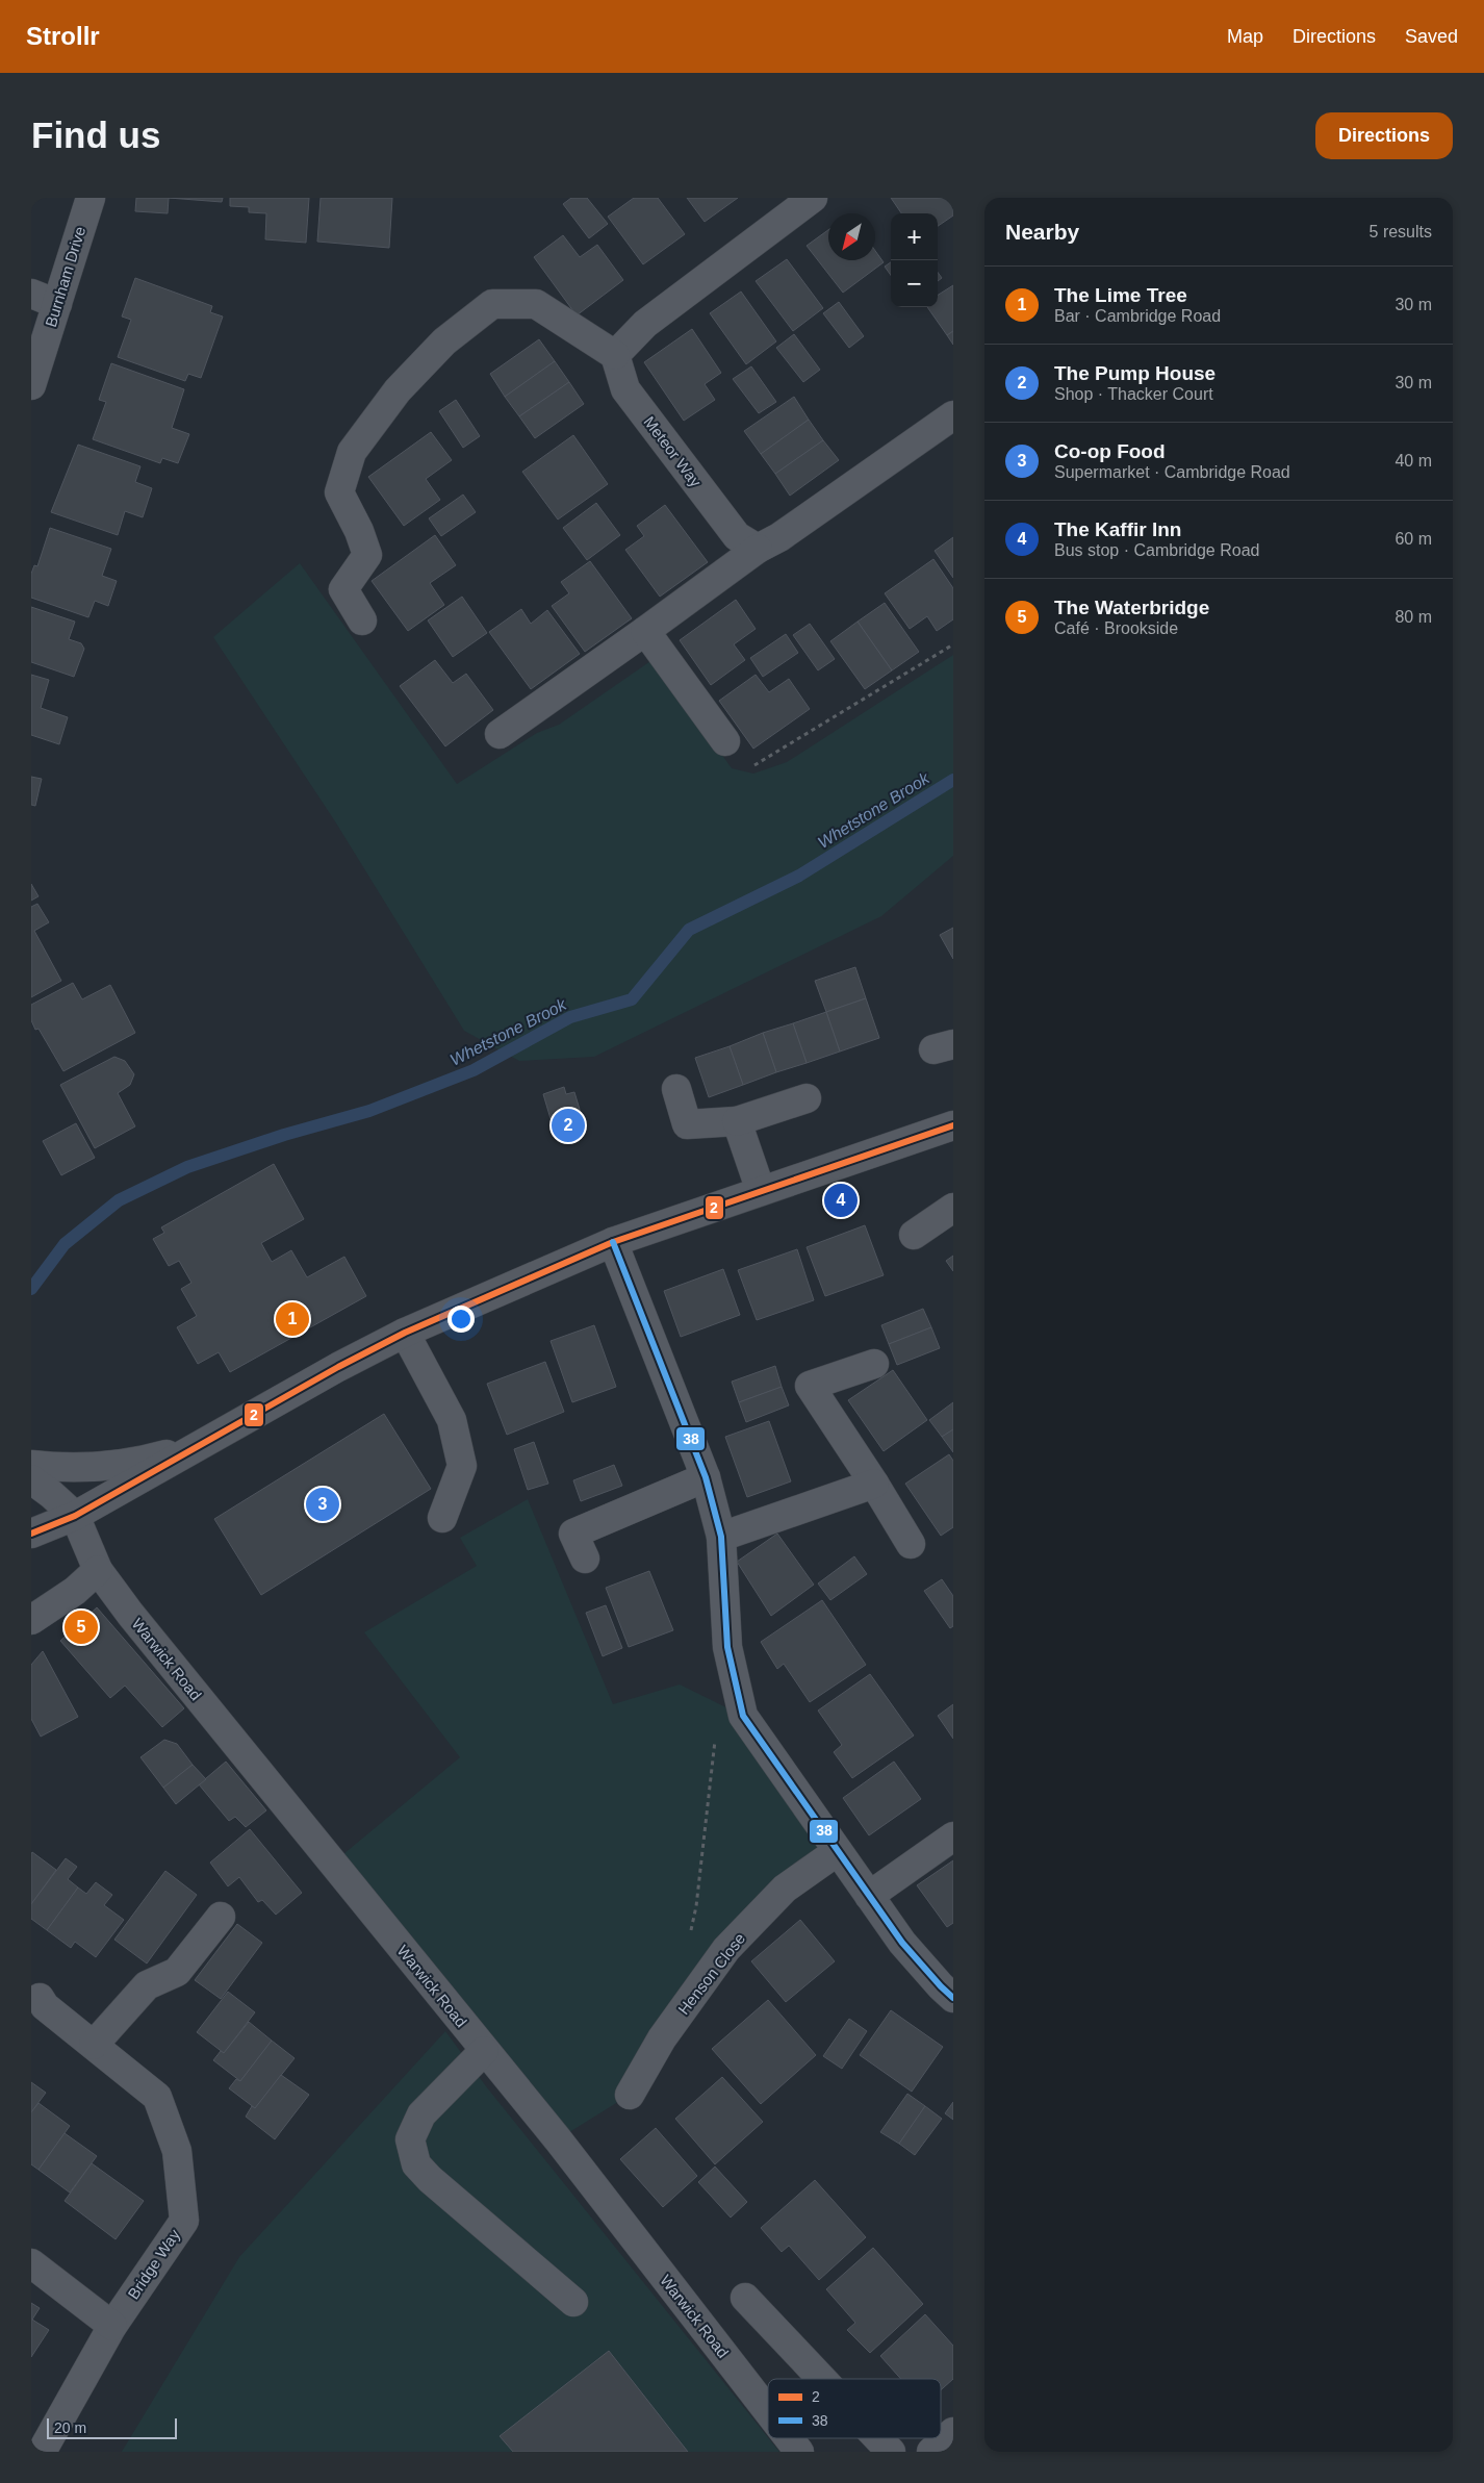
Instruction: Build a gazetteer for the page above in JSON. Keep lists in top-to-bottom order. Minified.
{"streets":{"street":["Burnham Drive","Meteor Way","Warwick Road","Henson Close","Bridge Way"]},"water":["Whetstone Brook"],"lines":["transit line 2","transit line 38"],"legend":["2","38"],"scale_bar":"20 m","north":"bottom left","page":{"header":"Strollr","nav":["Map","Directions","Saved"],"buttons":"Directions","title":"Find us","heading":["Nearby","5 results"],"map_buttons":["+","−"],"list":[{"mark":"1","name":"The Lime Tree","note":"Bar · Cambridge Road","value":"30 m"},{"mark":"2","name":"The Pump House","note":"Shop · Thacker Court","value":"30 m"},{"mark":"3","name":"Co-op Food","note":"Supermarket · Cambridge Road","value":"40 m"},{"mark":"4","name":"The Kaffir Inn","note":"Bus stop · Cambridge Road","value":"60 m"},{"mark":"5","name":"The Waterbridge","note":"Café · Brookside","value":"80 m"}],"pins":["2","4","1","3","5"],"scale":"20 m"}}
